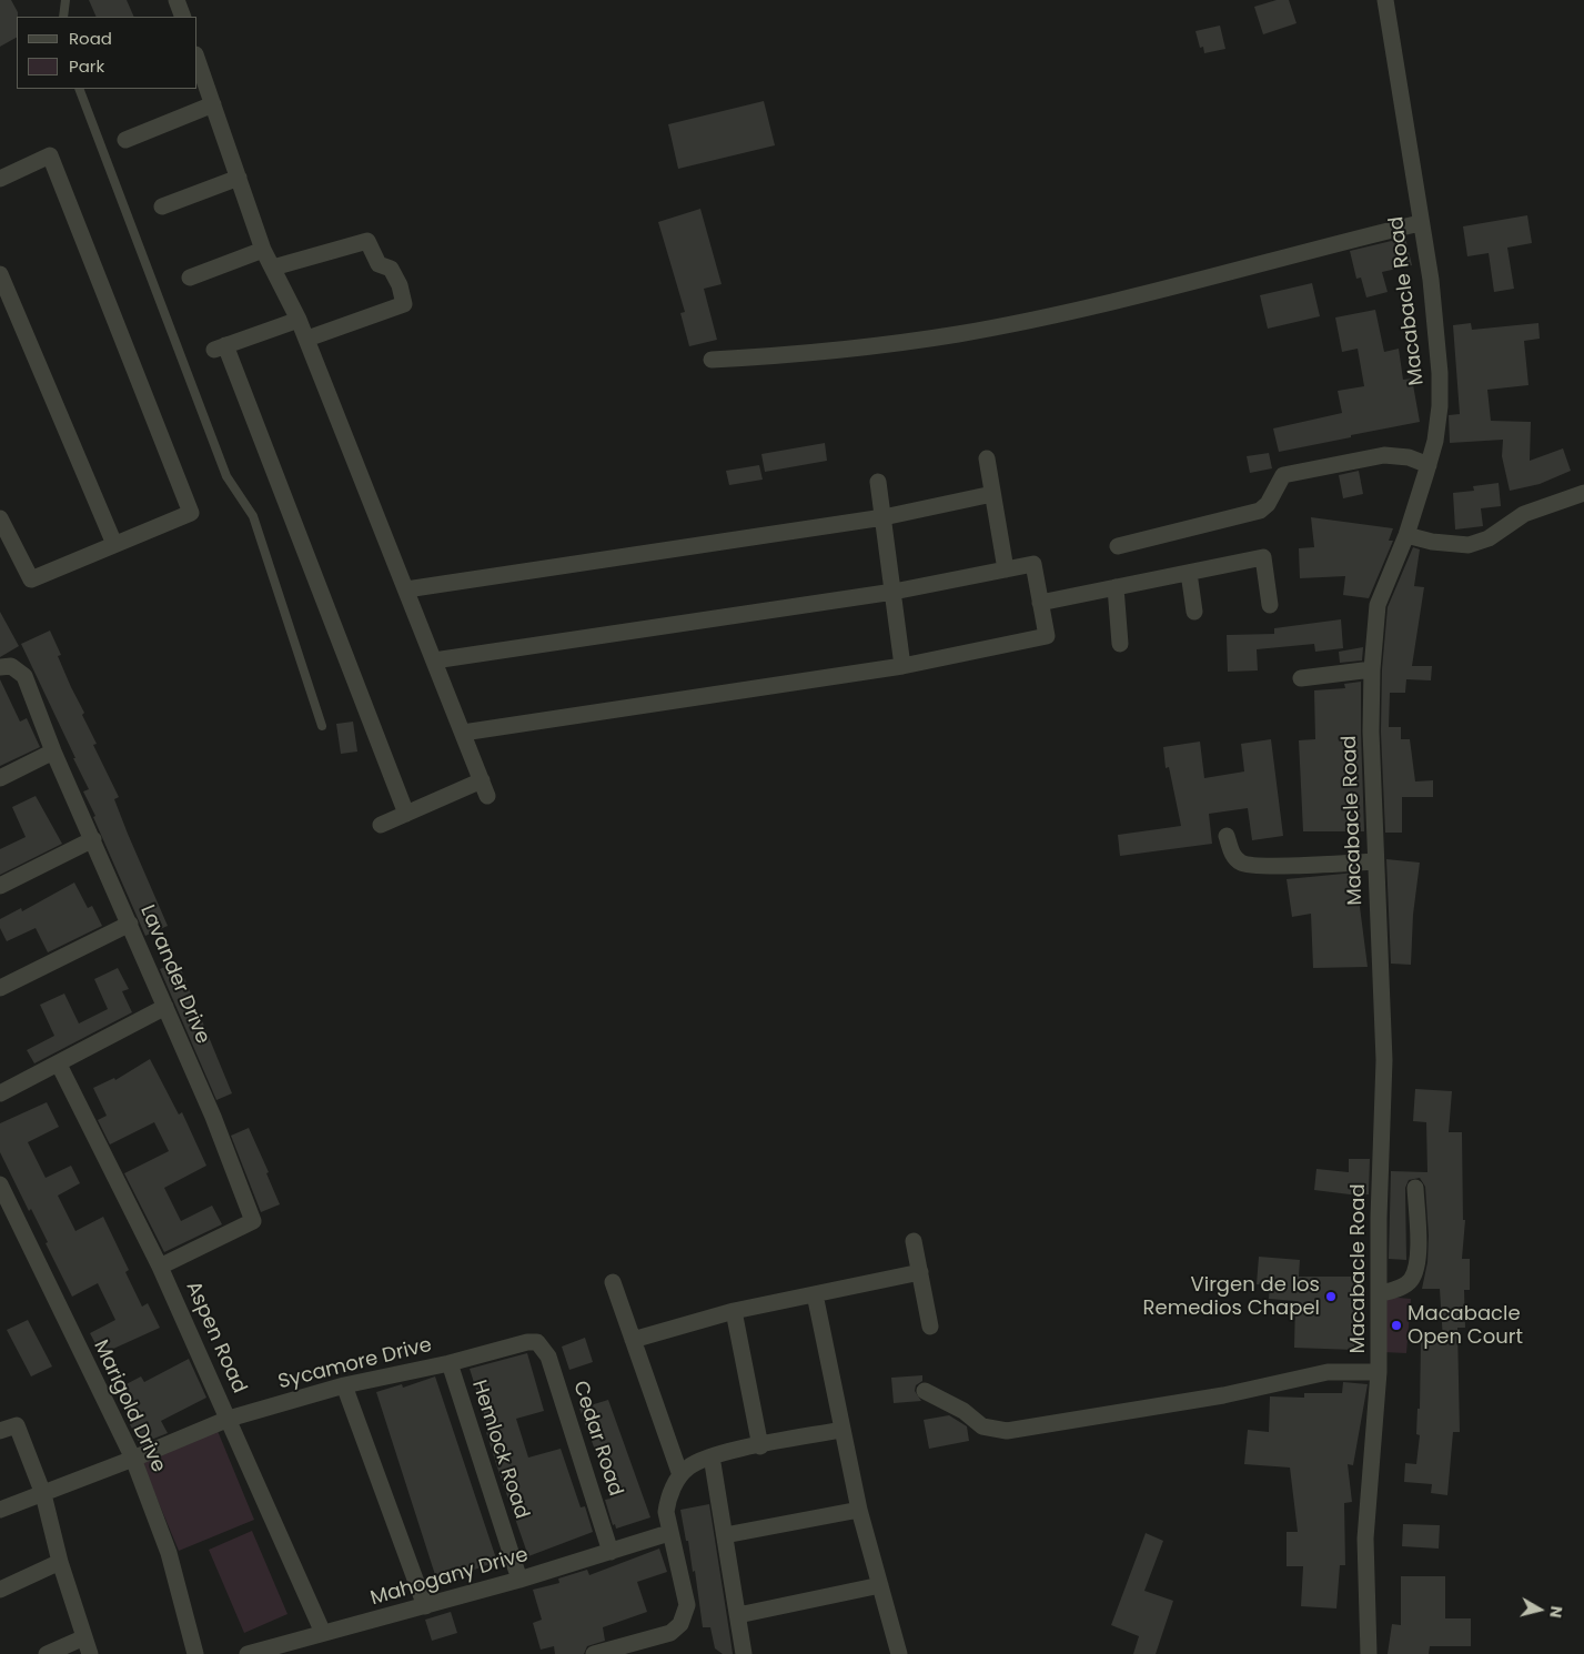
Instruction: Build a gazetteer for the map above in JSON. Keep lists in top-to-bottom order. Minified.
{"streets":{"street":["Macabacle Road","Lavander Drive","Aspen Road","Sycamore Drive","Marigold Drive","Cedar Road","Hemlock Road","Mahogany Drive"]},"crossings":[["Lavander Drive","Aspen Road"],["Aspen Road","Sycamore Drive"],["Aspen Road","Mahogany Drive"],["Sycamore Drive","Marigold Drive"],["Sycamore Drive","Cedar Road"],["Sycamore Drive","Hemlock Road"],["Cedar Road","Mahogany Drive"],["Hemlock Road","Mahogany Drive"]],"places":["Virgen de los Remedios Chapel","Macabacle Open Court"],"legend":["Road","Park"],"north":"right"}
